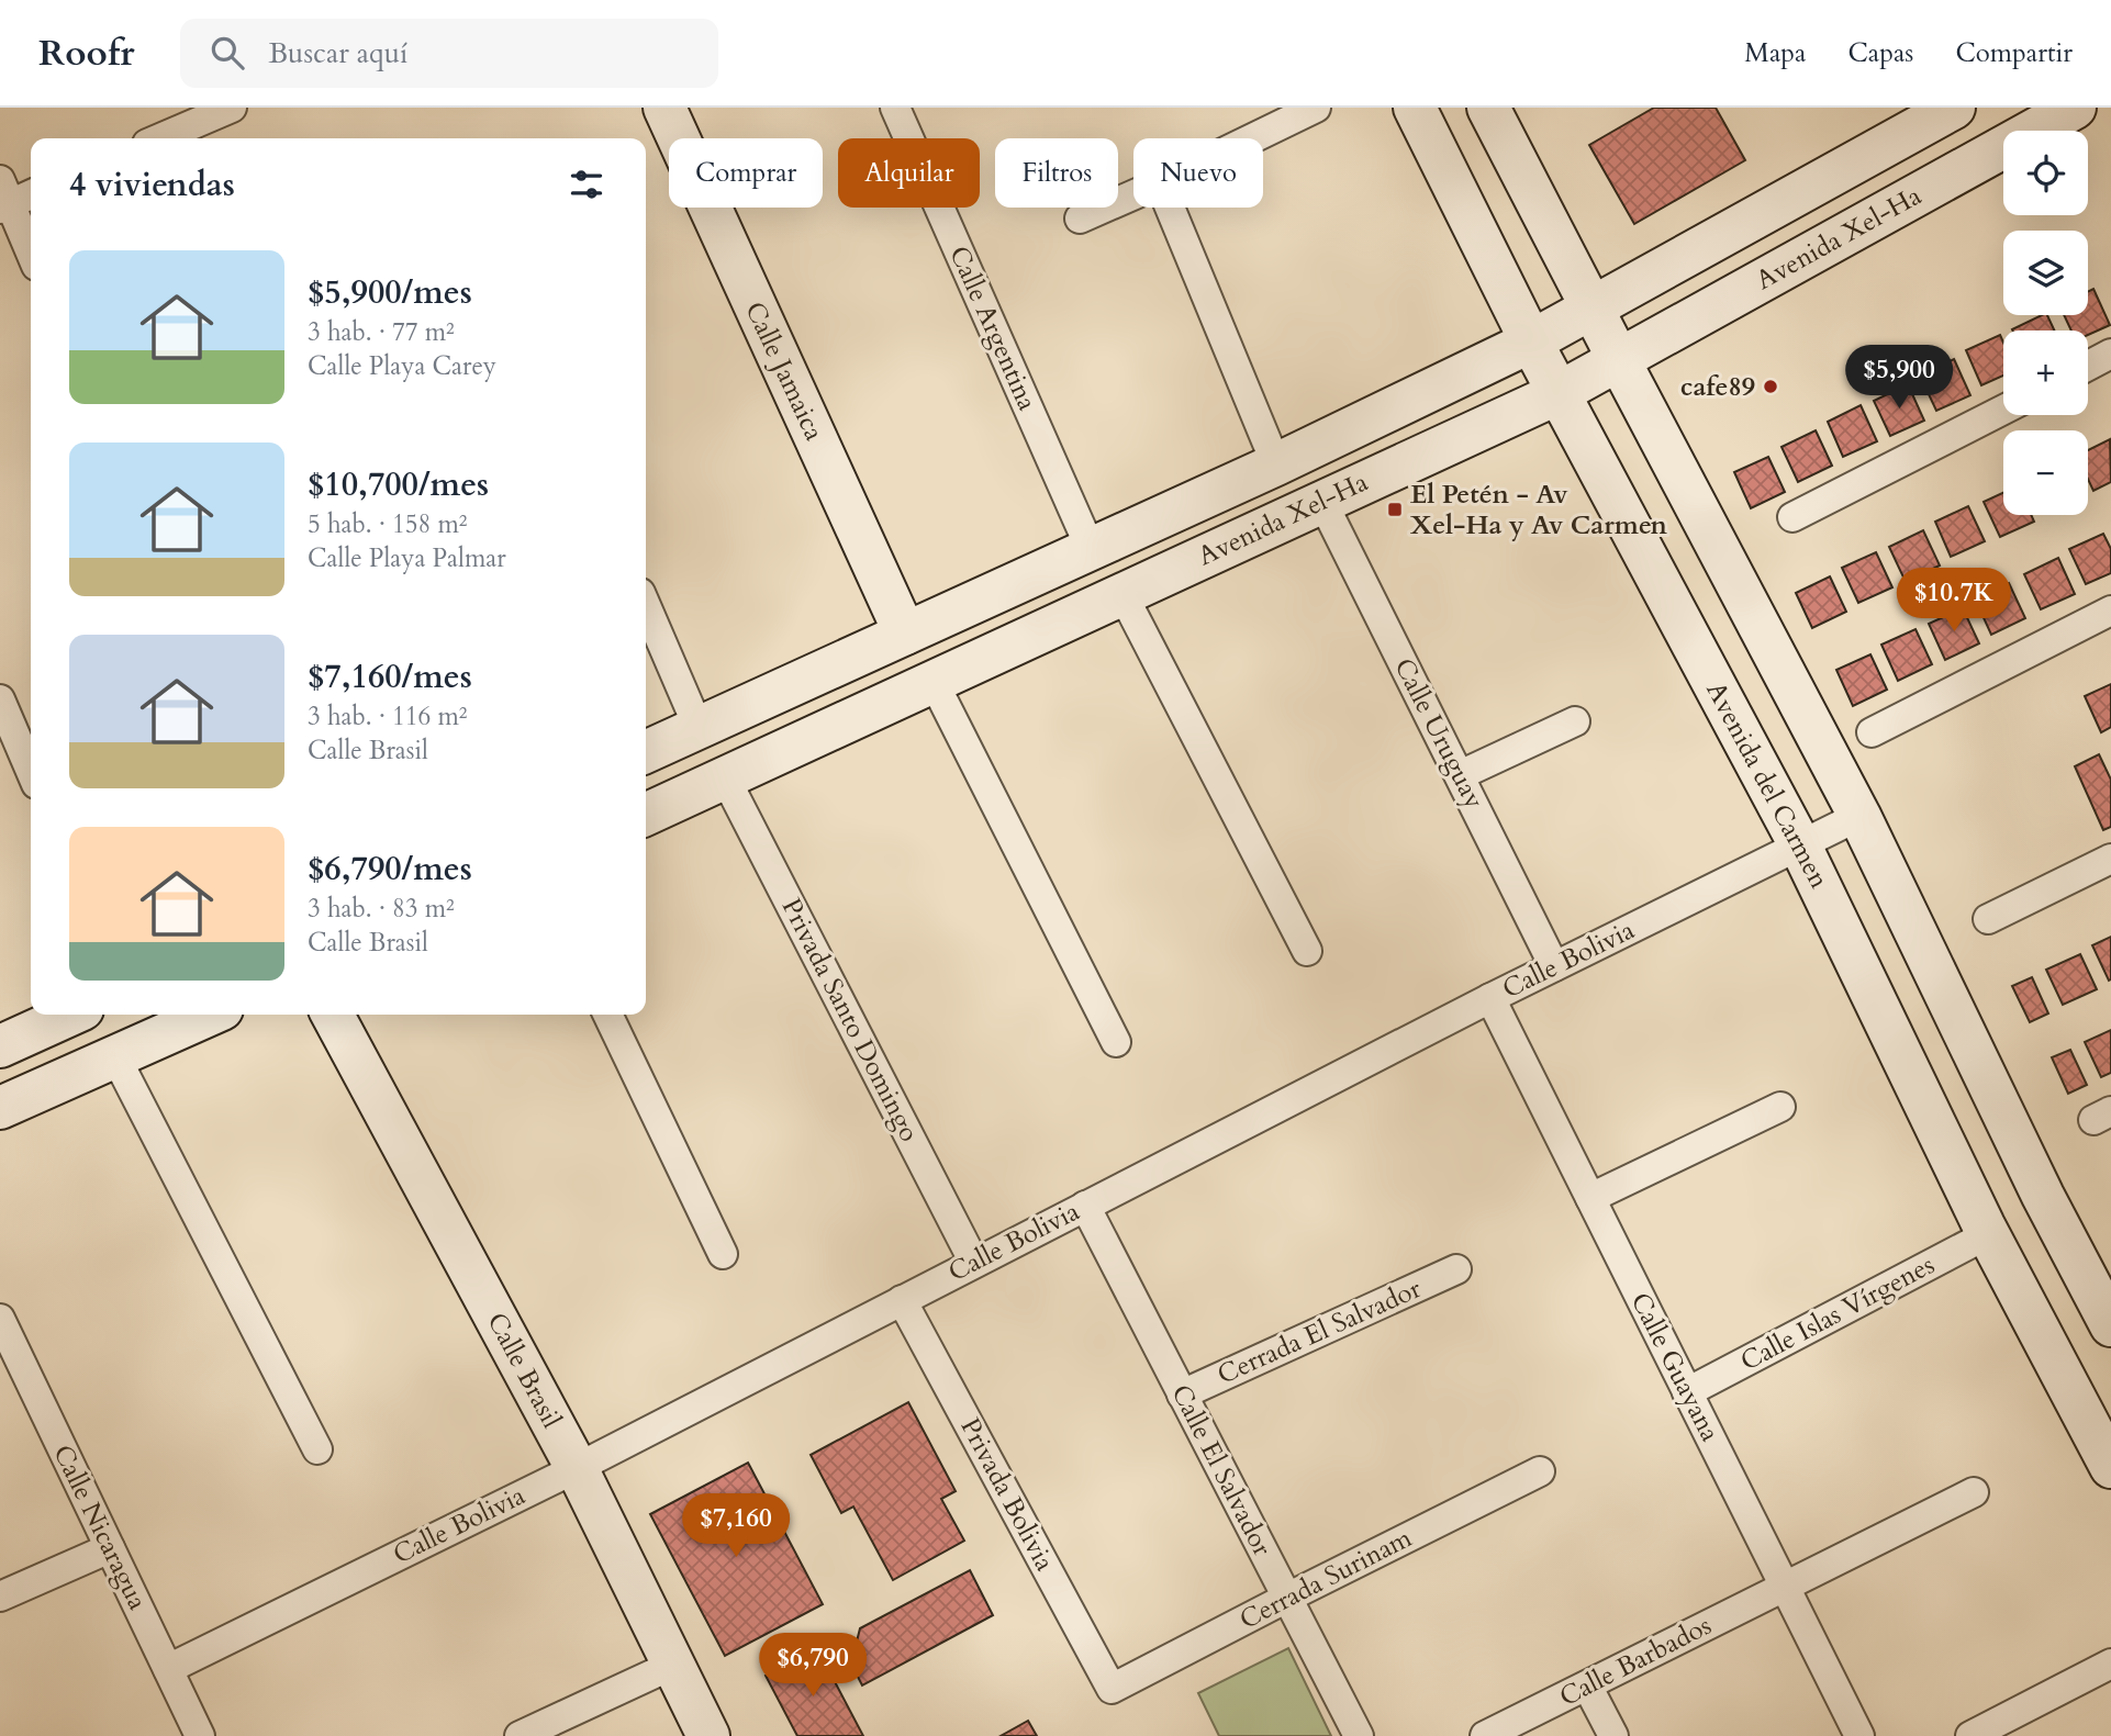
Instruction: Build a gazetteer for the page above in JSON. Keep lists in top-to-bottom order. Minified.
{"streets":{"street":["Avenida Xel-Ha","Calle Argentina","Calle Jamaica","Calle Uruguay","Avenida del Carmen","Calle Bolivia","Privada Santo Domingo","Calle Islas Vírgenes","Cerrada El Salvador","Calle Guayana","Calle Brasil","Calle El Salvador","Privada Bolivia","Calle Nicaragua","Cerrada Surinam","Calle Barbados"]},"crossings":[["Avenida Xel-Ha","Calle Argentina"],["Avenida Xel-Ha","Calle Jamaica"],["Avenida Xel-Ha","Calle Uruguay"],["Avenida Xel-Ha","Avenida del Carmen"],["Avenida Xel-Ha","Privada Santo Domingo"],["Calle Uruguay","Calle Bolivia"],["Avenida del Carmen","Calle Bolivia"],["Avenida del Carmen","Calle Islas Vírgenes"],["Calle Bolivia","Privada Santo Domingo"],["Calle Bolivia","Calle Guayana"],["Calle Bolivia","Calle Brasil"],["Calle Bolivia","Calle El Salvador"],["Calle Bolivia","Privada Bolivia"],["Calle Bolivia","Calle Nicaragua"],["Calle Islas Vírgenes","Calle Guayana"],["Cerrada El Salvador","Calle El Salvador"],["Calle Guayana","Calle Barbados"],["Calle El Salvador","Cerrada Surinam"],["Privada Bolivia","Cerrada Surinam"]],"places":{"other":["cafe89"],"transit":["El Petén - Av Xel-Ha y Av Carmen"]},"page":{"header":"Roofr","search":"Buscar aquí","nav":["Mapa","Capas","Compartir"],"map_buttons":["+","−"],"chip":["Comprar","Alquilar","Filtros","Nuevo"],"heading":"4 viviendas","list":[{"name":"$5,900/mes","note":"3 hab. · 77 m² · Calle Playa Carey"},{"name":"$10,700/mes","note":"5 hab. · 158 m² · Calle Playa Palmar"},{"name":"$7,160/mes","note":"3 hab. · 116 m² · Calle Brasil"},{"name":"$6,790/mes","note":"3 hab. · 83 m² · Calle Brasil"}],"price":["$5,900","$10.7K","$7,160","$6,790"]}}
